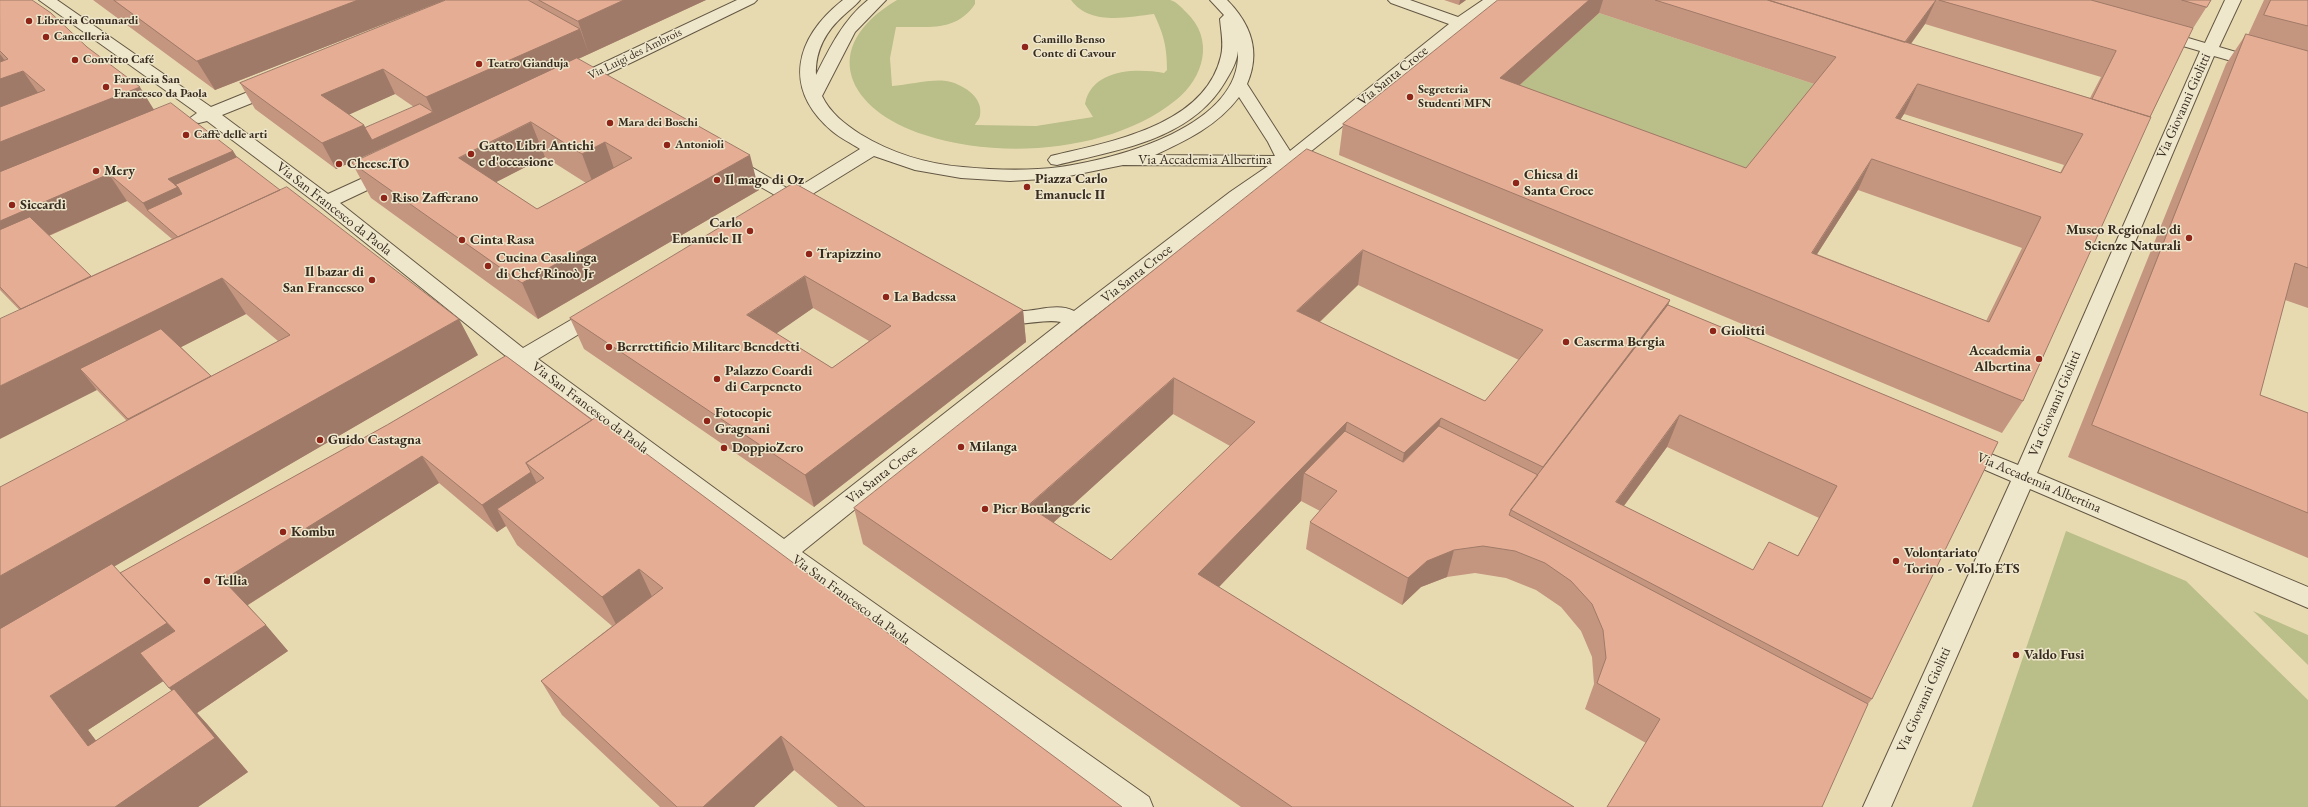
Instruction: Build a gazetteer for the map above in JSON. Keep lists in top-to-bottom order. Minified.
{"streets":{"street":["Via Luigi des Ambrois","Via Santa Croce","Via Giovanni Giolitti","Via Accademia Albertina","Via San Francesco da Paola"]},"crossings":[["Via Santa Croce","Via Accademia Albertina"],["Via Santa Croce","Via San Francesco da Paola"],["Via Giovanni Giolitti","Via Accademia Albertina"]],"places":["Libreria Comunardi","Cancelleria","Camillo Benso Conte di Cavour","Convitto Café","Teatro Gianduja","Farmacia San Francesco da Paola","Segreteria Studenti MFN","Mara dei Boschi","Caffè delle arti","Antonioli","Gatto Libri Antichi e d'occasione","Cheese.TO","Mery","Il mago di Oz","Chiesa di Santa Croce","Piazza Carlo Emanuele II","Riso Zafferano","Siccardi","Carlo Emanuele II","Museo Regionale di Scienze Naturali","Cinta Rasa","Trapizzino","Cucina Casalinga di Chef Rinoò Jr","Il bazar di San Francesco","La Badessa","Giolitti","Caserma Bergia","Berrettificio Militare Benedetti","Accademia Albertina","Palazzo Coardi di Carpeneto","Fotocopie Gragnani","Guido Castagna","Milanga","DoppioZero","Pier Boulangerie","Kombu","Volontariato Torino - Vol.To ETS","Tellia","Valdo Fusi"]}
